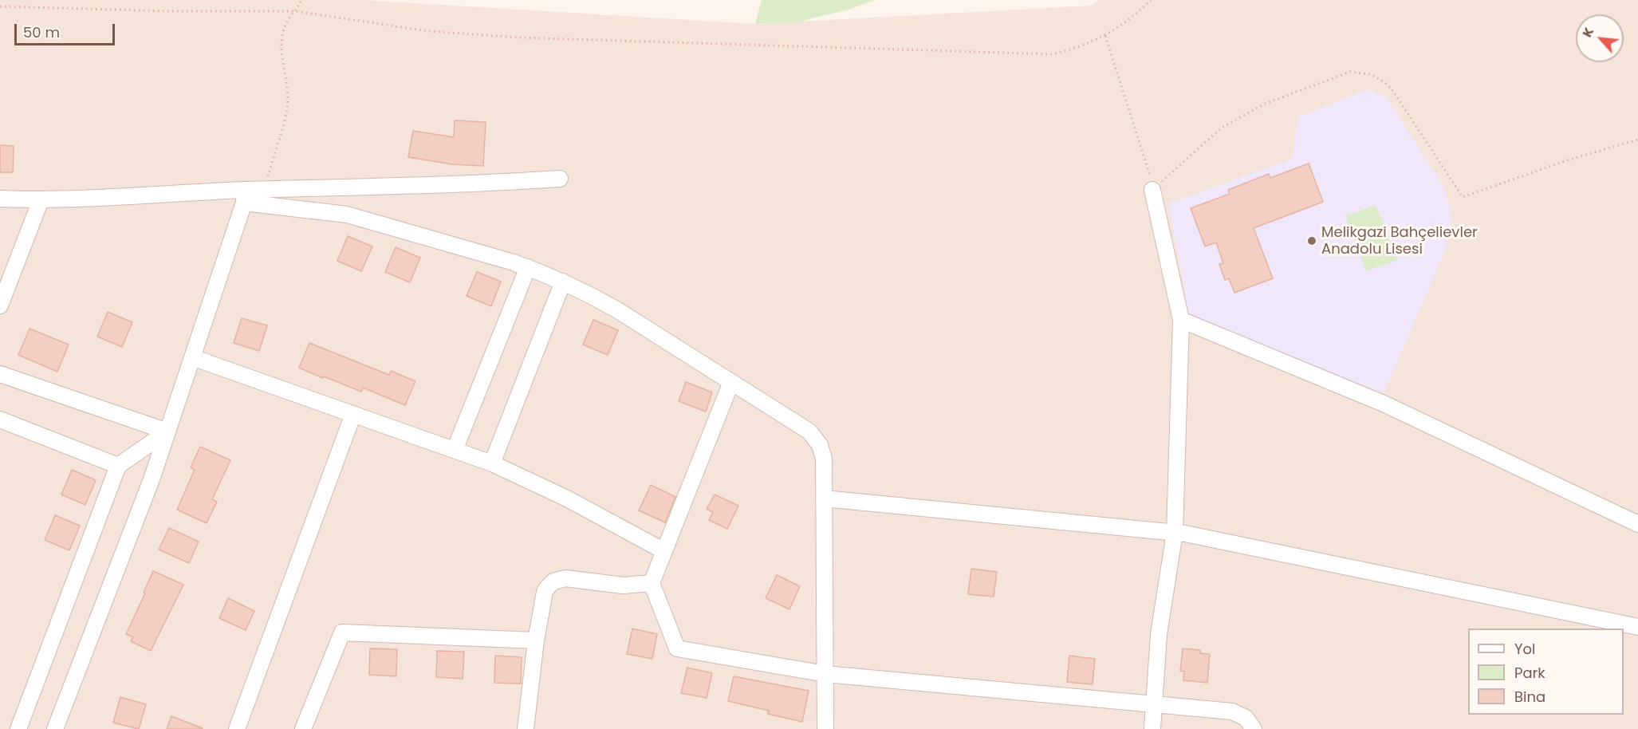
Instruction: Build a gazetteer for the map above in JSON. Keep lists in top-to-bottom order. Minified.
{"places":["Melikgazi Bahçelievler Anadolu Lisesi"],"legend":["Yol","Park","Bina"],"scale_bar":"50 m","north":"top left"}
